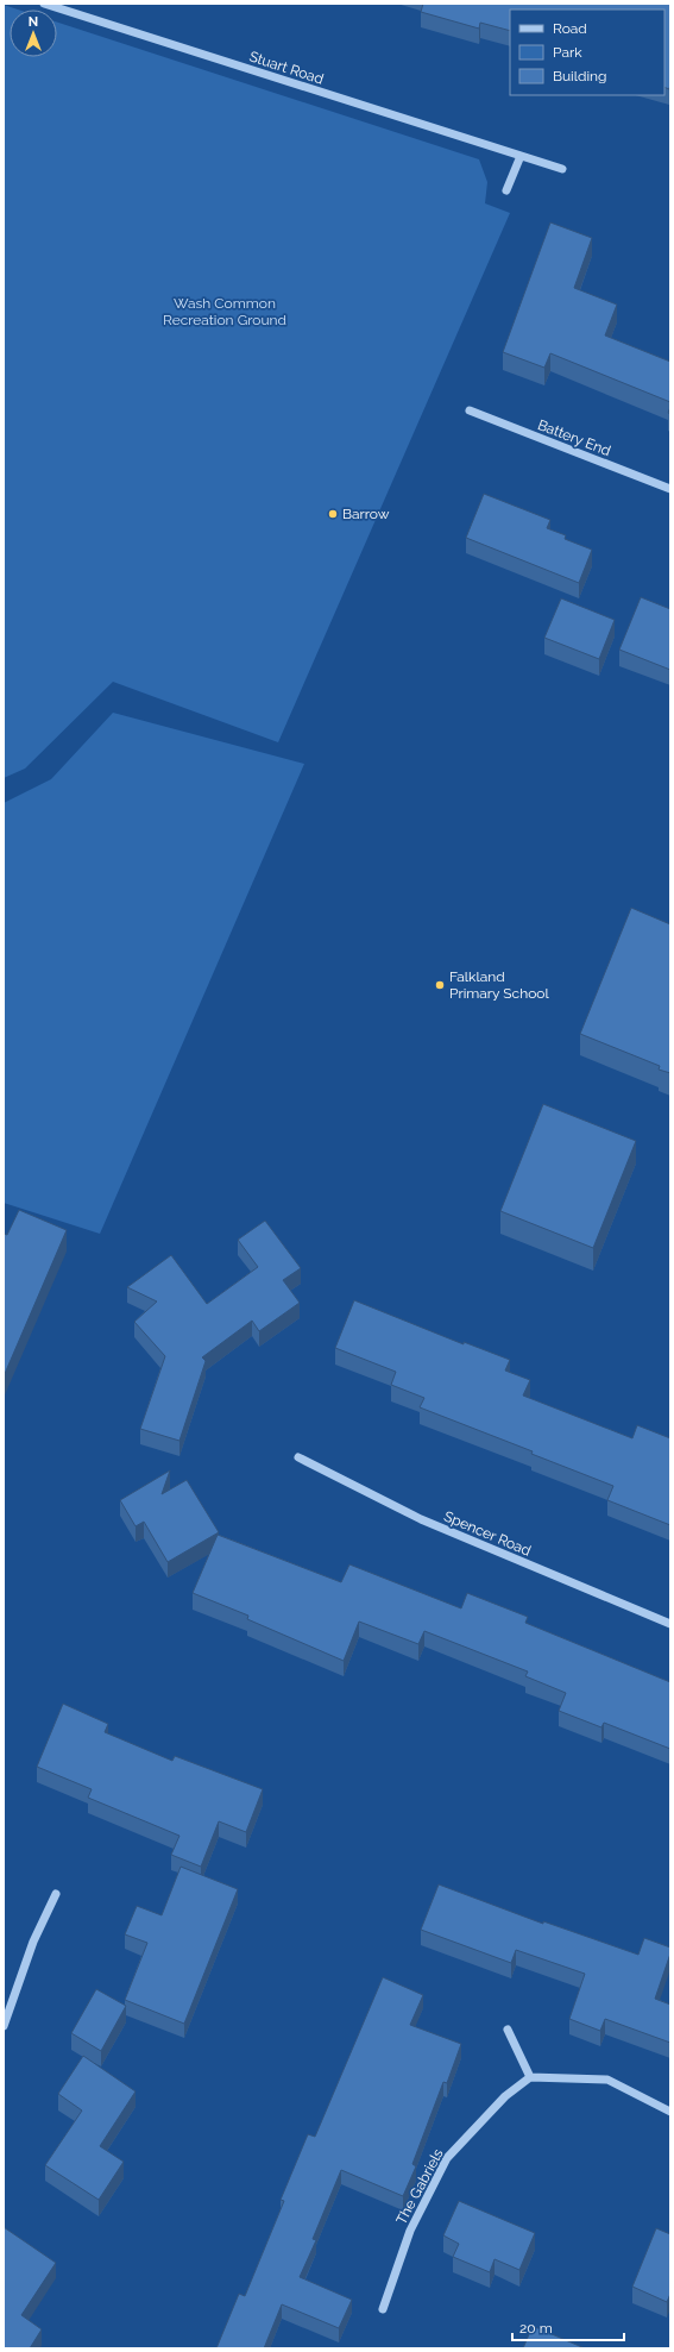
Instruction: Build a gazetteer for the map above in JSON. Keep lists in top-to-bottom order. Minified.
{"streets":{"street":["Stuart Road","Battery End","Spencer Road","The Gabriels"]},"parks":["Wash Common Recreation Ground"],"places":["Barrow","Falkland Primary School"],"legend":["Road","Park","Building"],"scale_bar":"20 m","north":"top"}
